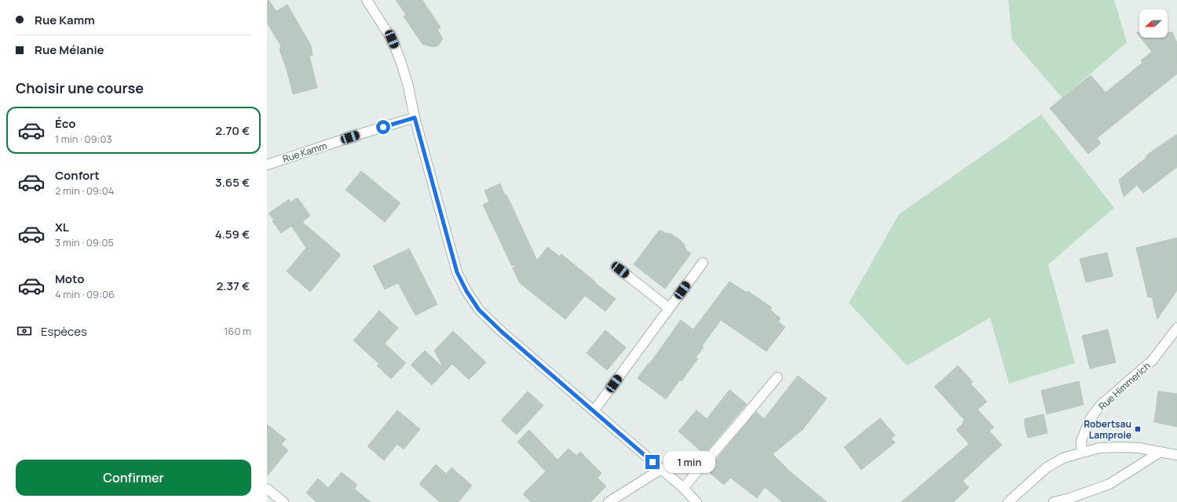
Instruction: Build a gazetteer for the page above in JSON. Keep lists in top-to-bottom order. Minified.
{"streets":{"street":["Rue Kamm","Rue Himmerich"]},"places":{"transit":["Robertsau Lamproie"]},"north":"left","page":{"banner":["Rue Kamm","Rue Mélanie"],"heading":"Choisir une course","list":[{"name":"Éco","note":"1 min · 09:03","value":"2.70 €"},{"name":"Confort","note":"2 min · 09:04","value":"3.65 €"},{"name":"XL","note":"3 min · 09:05","value":"4.59 €"},{"name":"Moto","note":"4 min · 09:06","value":"2.37 €"}],"pay":["Espèces","160 m"],"bubble":"1 min","buttons":"Confirmer"}}
